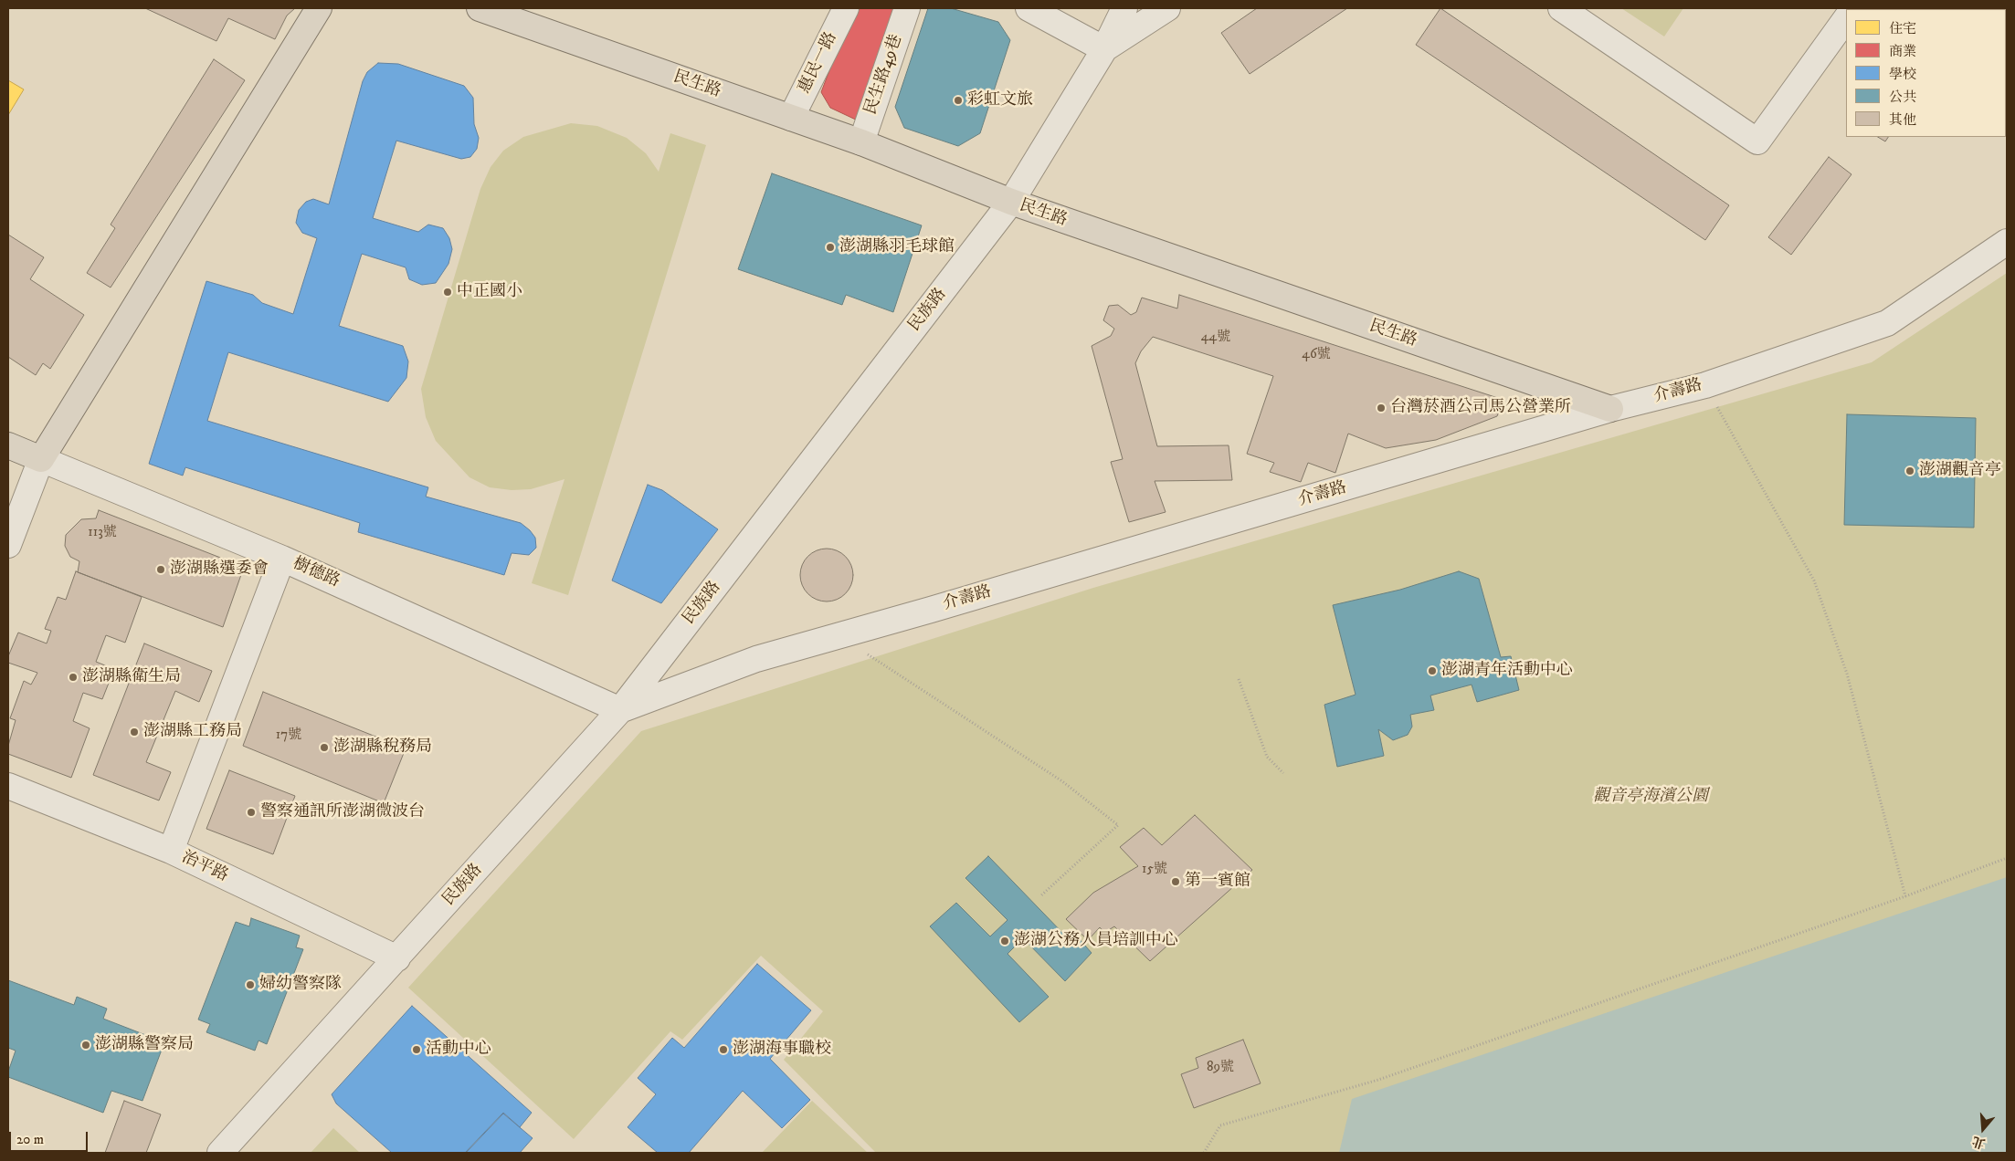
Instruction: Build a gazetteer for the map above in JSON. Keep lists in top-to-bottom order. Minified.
{"streets":{"main road":["民生路","樹德路"],"street":["惠民一路","民生路49巷","民族路","介壽路","治平路"]},"crossings":[["惠民一路","民生路"],["民生路49巷","民生路"],["民生路","民族路"],["民生路","介壽路"],["民族路","介壽路"],["民族路","樹德路"],["民族路","治平路"],["介壽路","樹德路"]],"parks":["觀音亭海濱公園"],"places":["彩虹文旅","澎湖縣羽毛球館","中正國小","台灣菸酒公司馬公營業所","澎湖觀音亭","澎湖縣選委會","澎湖青年活動中心","澎湖縣衛生局","澎湖縣工務局","澎湖縣稅務局","警察通訊所澎湖微波台","第一賓館","澎湖公務人員培訓中心","婦幼警察隊","澎湖縣警察局","活動中心","澎湖海事職校"],"house_numbers":["44號","46號","113號","17號","15號","89號"],"legend":["住宅","商業","學校","公共","其他"],"scale_bar":"20 m","north":"bottom"}
